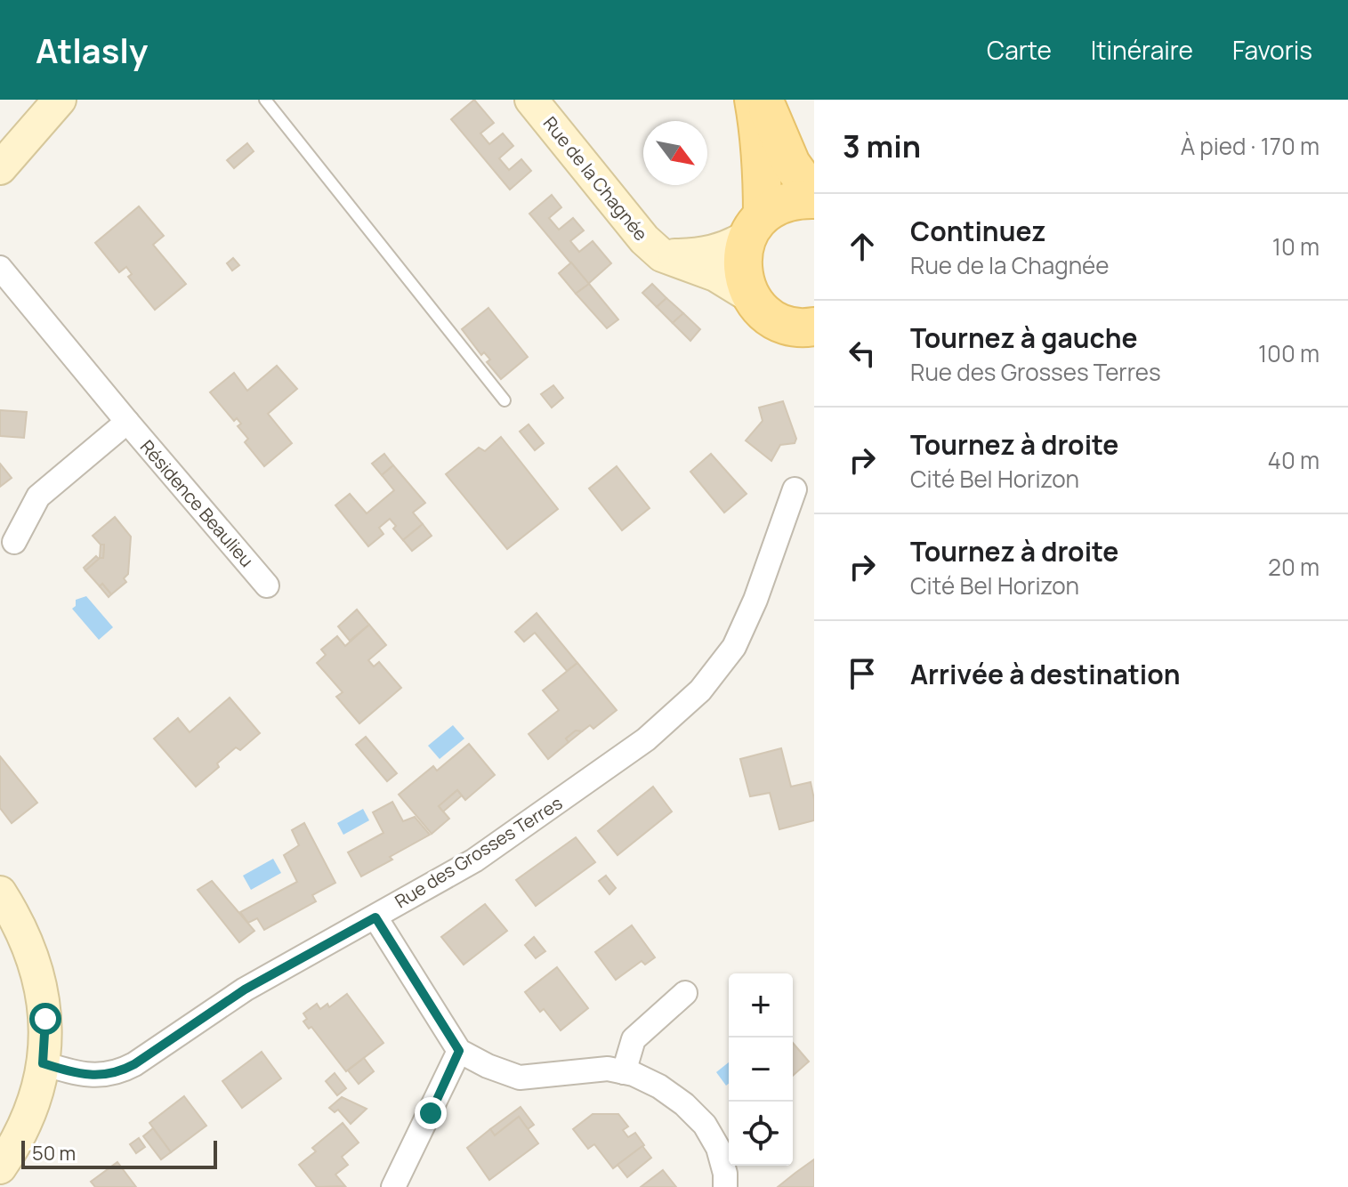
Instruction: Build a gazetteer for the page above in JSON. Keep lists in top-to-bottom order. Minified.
{"streets":{"street":["Rue de la Chagnée","Résidence Beaulieu","Rue des Grosses Terres"]},"scale_bar":"50 m","north":"bottom right","page":{"header":"Atlasly","nav":["Carte","Itinéraire","Favoris"],"heading":["3 min","À pied · 170 m"],"list":[["Continuez","Rue de la Chagnée","10 m"],["Tournez à gauche","Rue des Grosses Terres","100 m"],["Tournez à droite","Cité Bel Horizon","40 m"],["Tournez à droite","Cité Bel Horizon","20 m"],"Arrivée à destination"],"map_buttons":["+","−"],"scale":"50 m"}}
